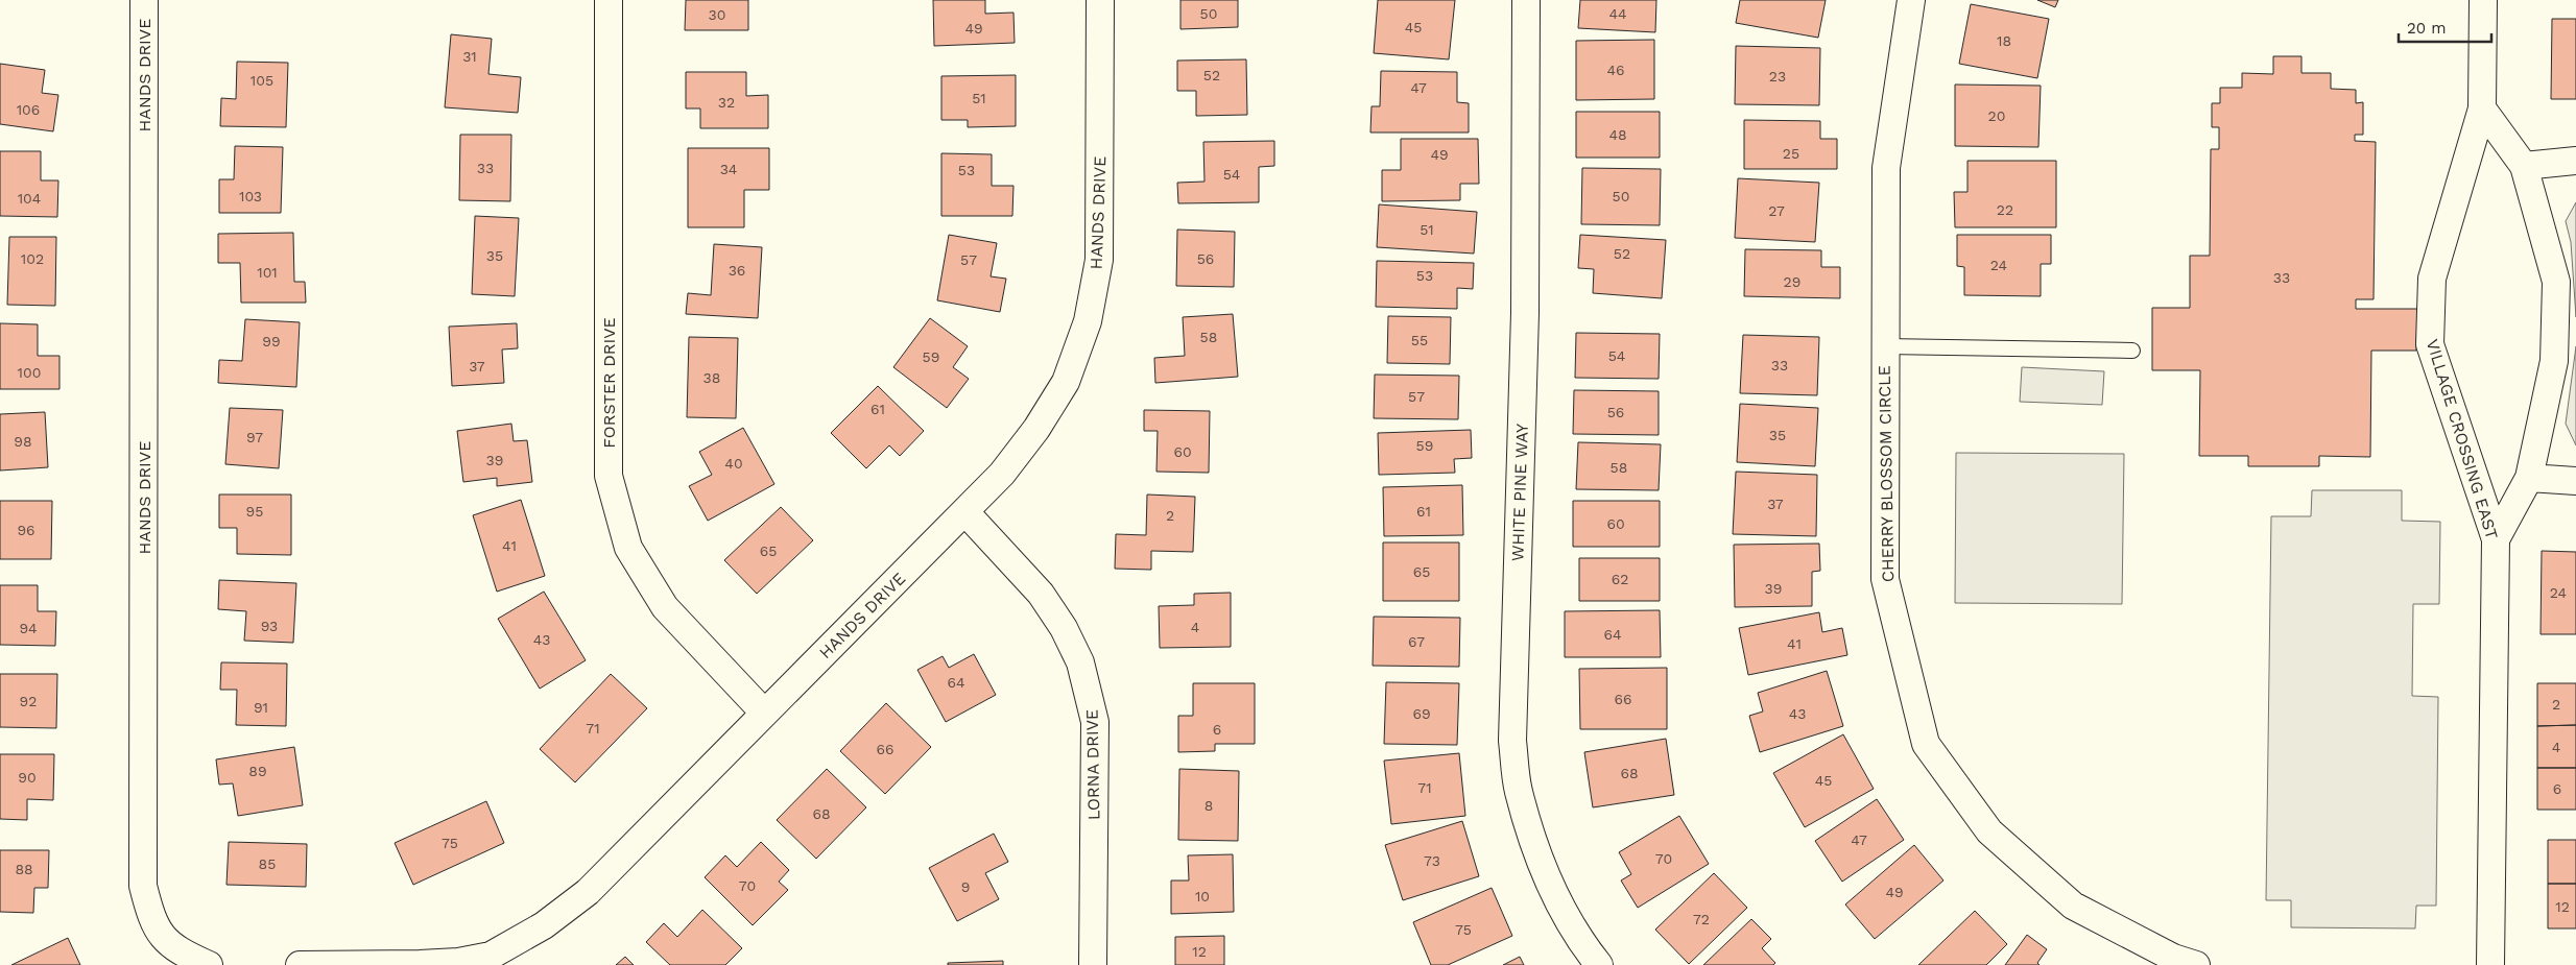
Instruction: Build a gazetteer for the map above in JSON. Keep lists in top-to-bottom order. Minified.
{"streets":{"street":["HANDS DRIVE","FORSTER DRIVE","VILLAGE CROSSING EAST","CHERRY BLOSSOM CIRCLE","WHITE PINE WAY","LORNA DRIVE"]},"crossings":[["HANDS DRIVE","FORSTER DRIVE"],["HANDS DRIVE","LORNA DRIVE"]],"house_numbers":["50","44","30","45","49","18","31","46","52","23","105","47","51","32","106","20","48","25","49","33","34","53","54","103","50","104","22","27","51","52","35","102","56","57","24","36","101","53","33","29","58","55","99","54","59","33","37","100","38","57","61","56","35","97","98","59","60","39","40","58","37","95","61","2","60","96","41","65","65","62","39","24","93","4","94","64","43","67","41","64","66","92","2","91","69","43","71","6","4","66","89","68","90","45","71","6","8","68","47","75","70","73","85","88","70","9","49","10","12","72","75","12"],"scale_bar":"20 m"}
